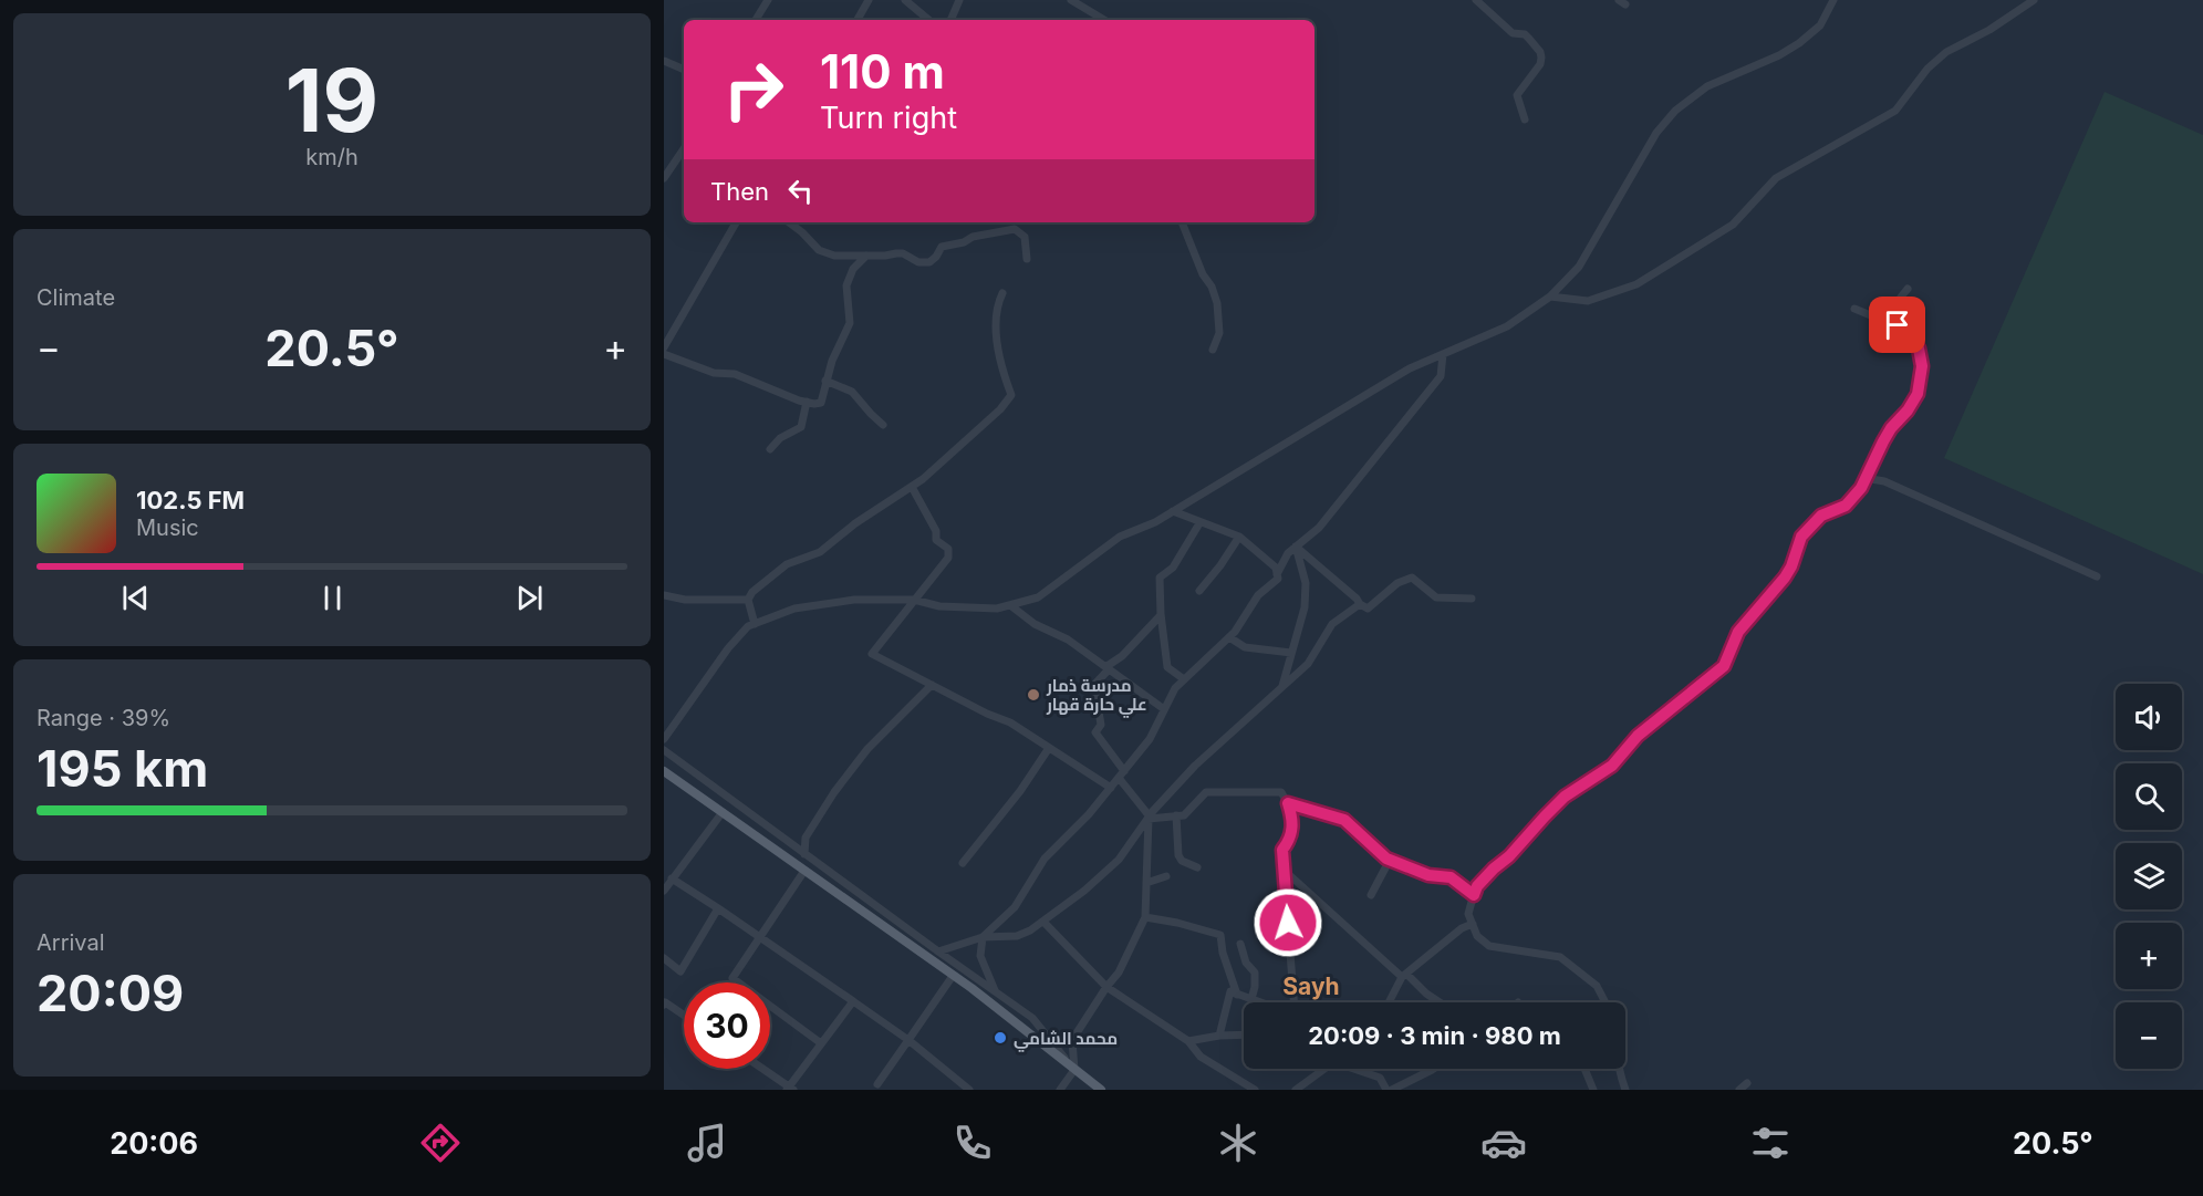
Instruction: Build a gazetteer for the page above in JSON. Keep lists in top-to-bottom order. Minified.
{"districts":["Sayh"],"places":["مدرسة ذمار علي حارة قهار","محمد الشامي"],"page":{"tile":[["19","km/h"],"Climate",["Range · 39%","195 km"],["Arrival","20:09"]],"turn":["110 m","Turn right"],"then":"Then","heat":["−","20.5°","+"],"song":["102.5 FM","Music"],"map_buttons":["+","−"],"limit":"30","trip":"20:09 · 3 min · 980 m","tabs":["20:06","20.5°"]}}
